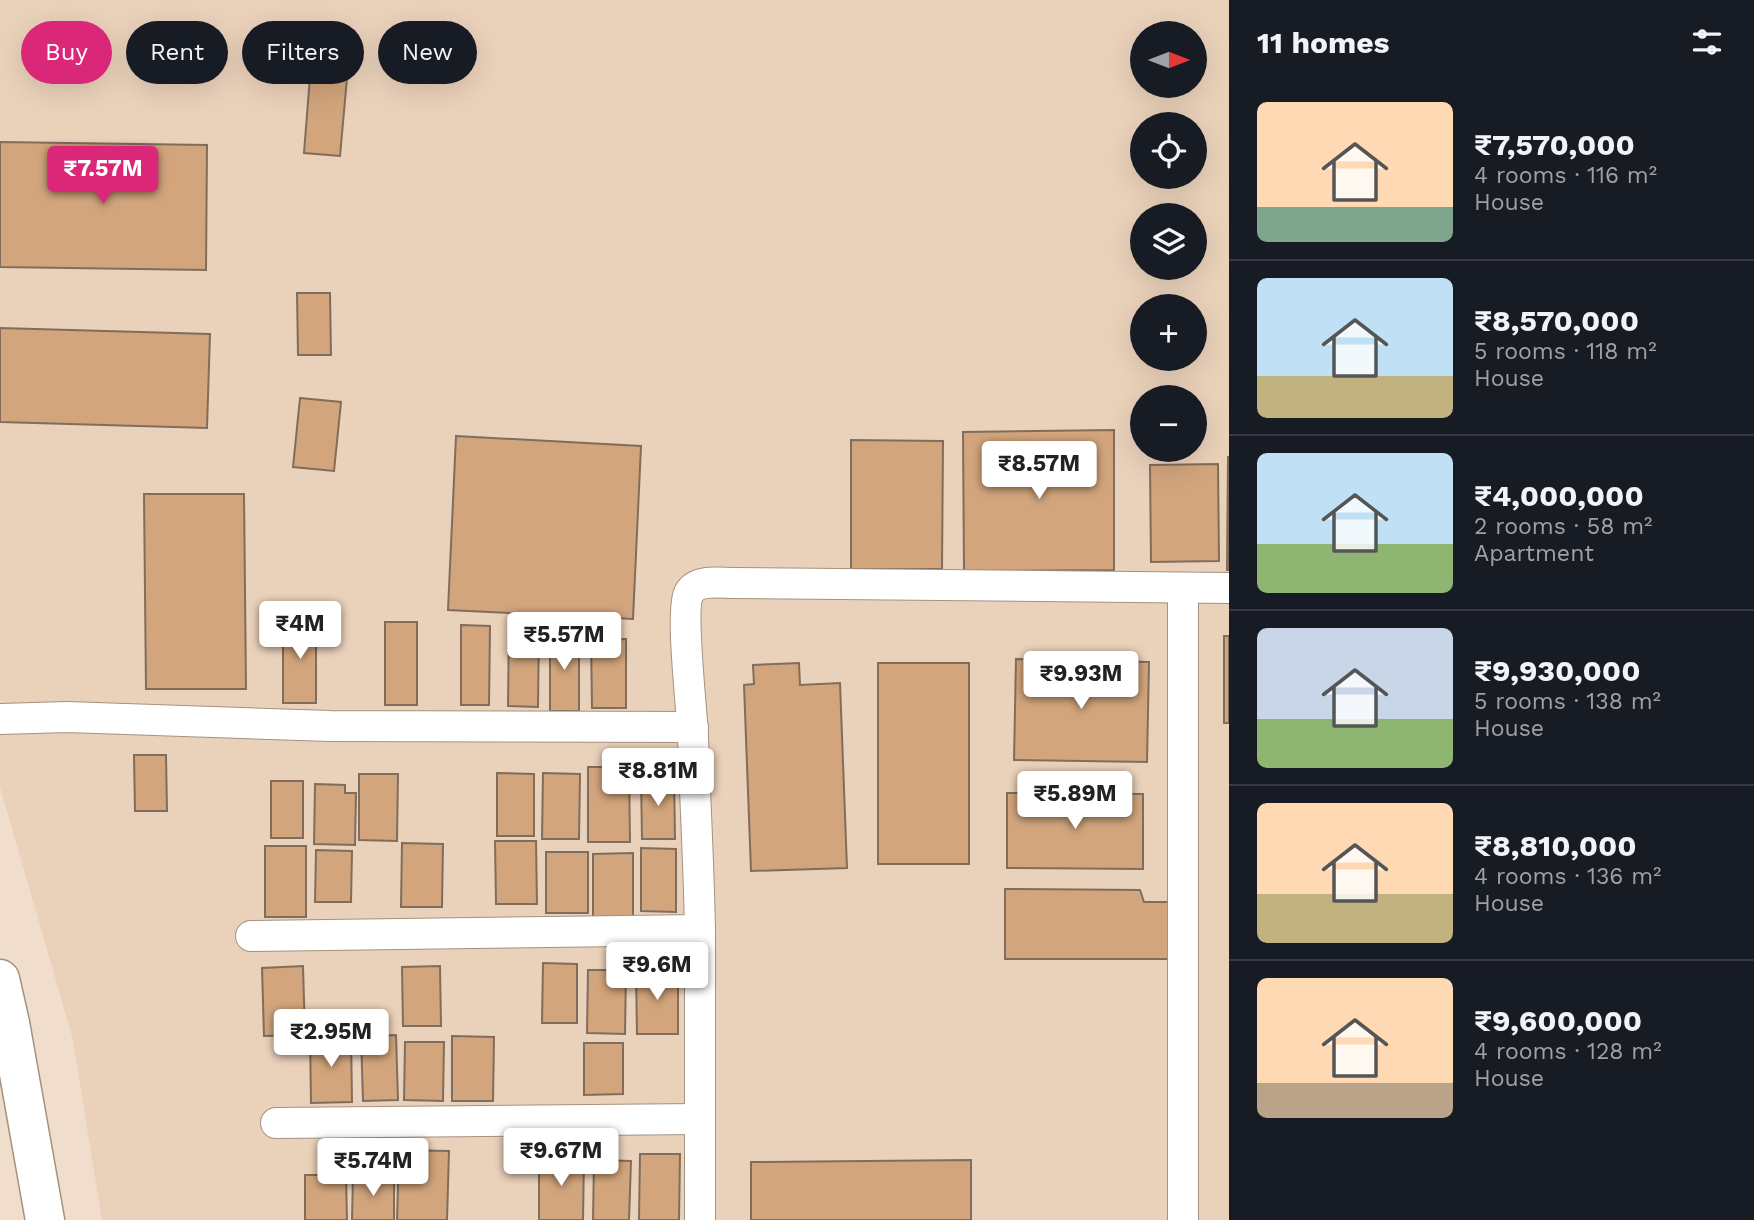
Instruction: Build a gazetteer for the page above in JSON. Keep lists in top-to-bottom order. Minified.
{"north":"right","page":{"heading":"11 homes","map_buttons":["+","−"],"chip":["Buy","Rent","Filters","New"],"list":[{"name":"₹7,570,000","note":"4 rooms · 116 m² · House"},{"name":"₹8,570,000","note":"5 rooms · 118 m² · House"},{"name":"₹4,000,000","note":"2 rooms · 58 m² · Apartment"},{"name":"₹9,930,000","note":"5 rooms · 138 m² · House"},{"name":"₹8,810,000","note":"4 rooms · 136 m² · House"},{"name":"₹9,600,000","note":"4 rooms · 128 m² · House"}],"price":["₹7.57M","₹8.57M","₹4M","₹5.57M","₹9.93M","₹8.81M","₹5.89M","₹9.6M","₹2.95M","₹9.67M","₹5.74M"]}}
